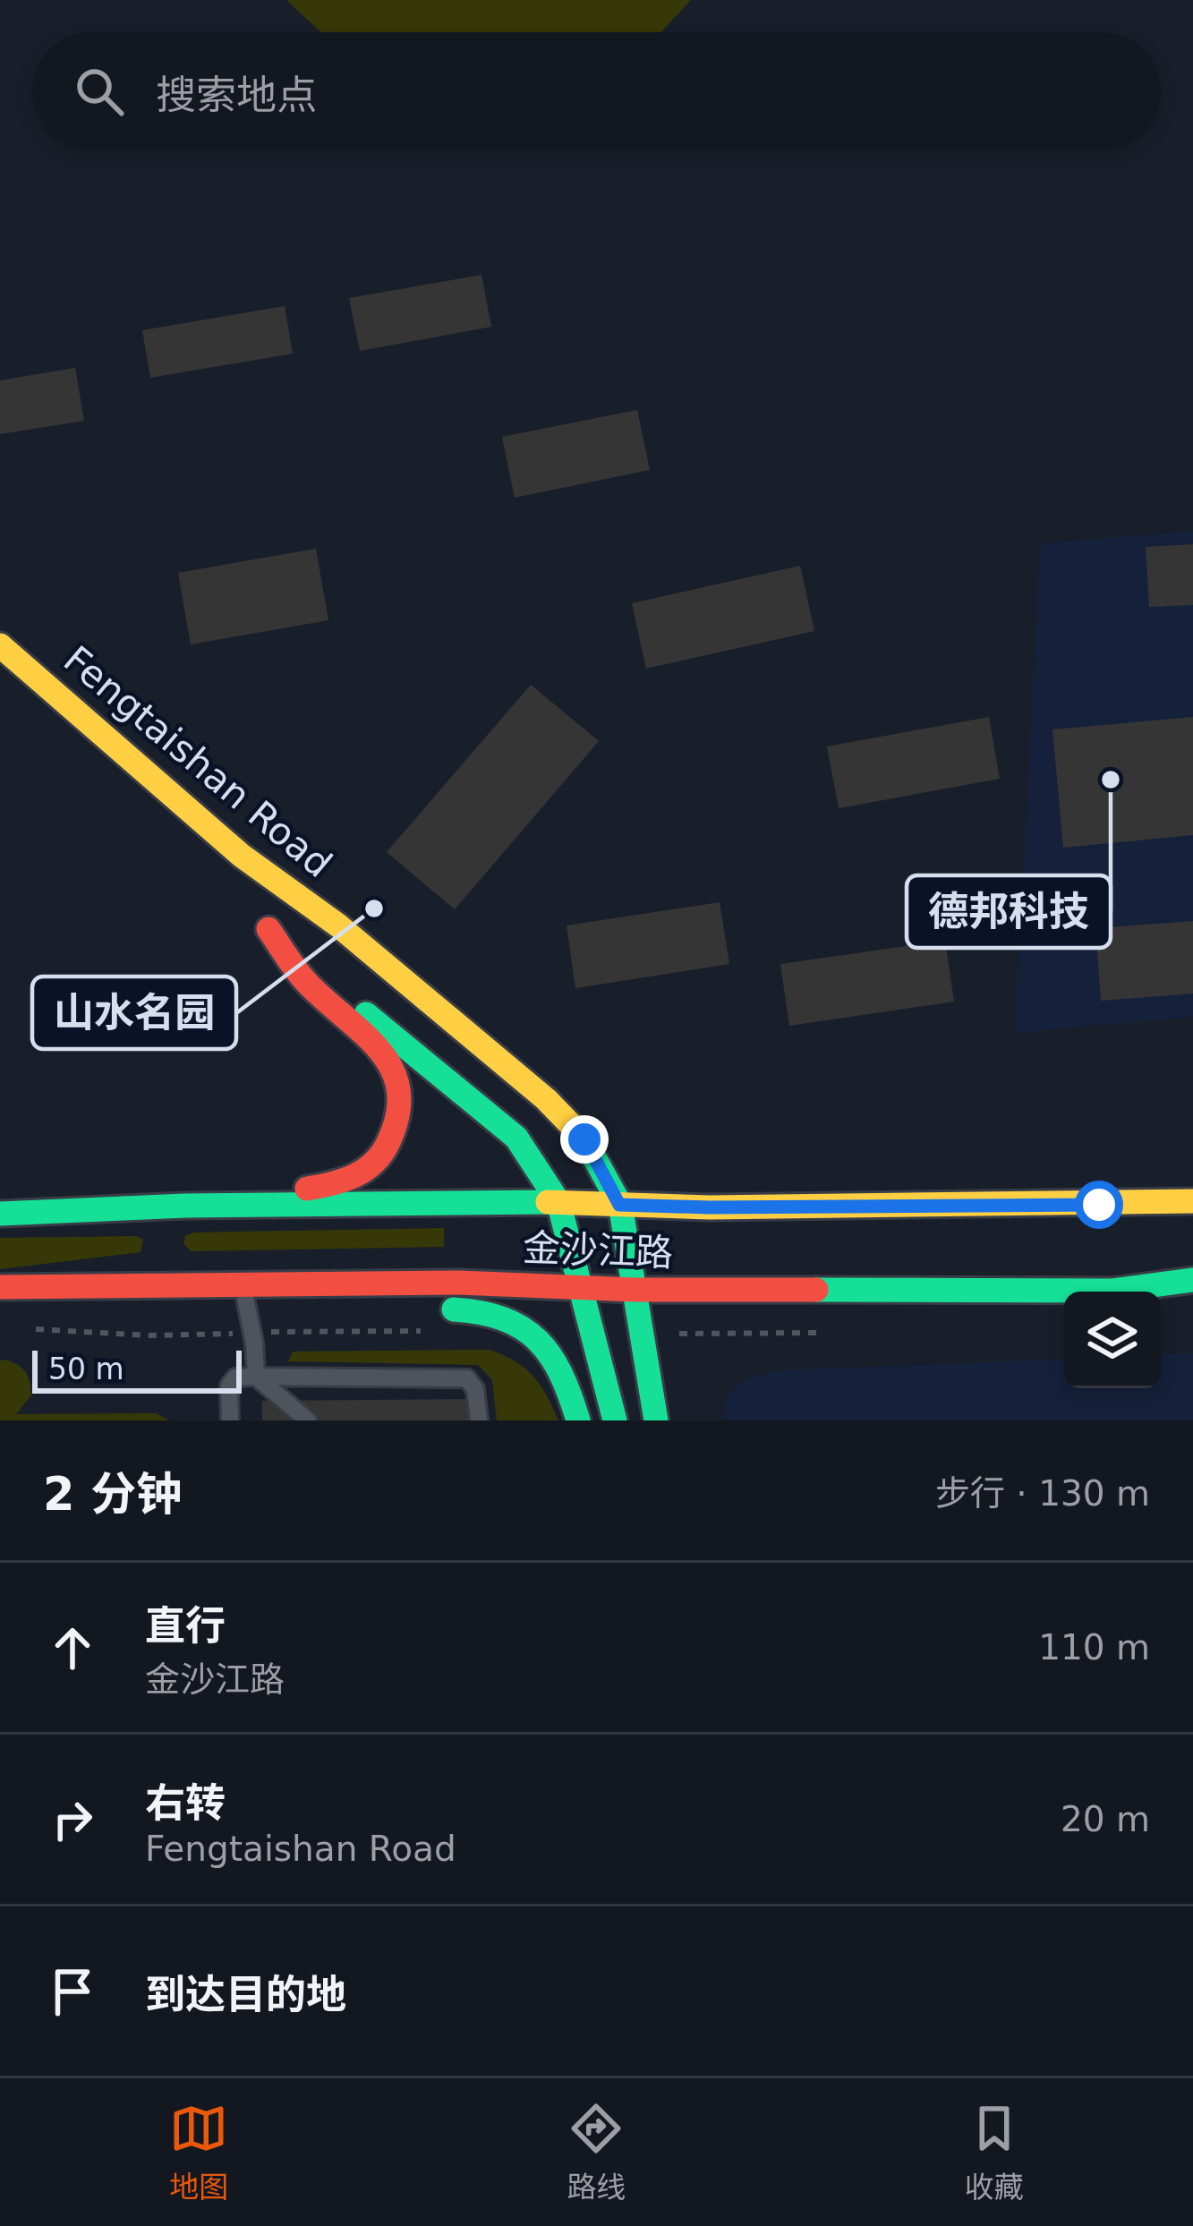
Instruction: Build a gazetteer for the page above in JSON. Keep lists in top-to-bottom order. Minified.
{"streets":{"main road":["Fengtaishan Road","金沙江路"]},"crossings":[["Fengtaishan Road","金沙江路"]],"places":["德邦科技","山水名园"],"scale_bar":"50 m","page":{"search":"搜索地点","scale":"50 m","heading":["2 分钟","步行 · 130 m"],"list":[["直行","金沙江路","110 m"],["右转","Fengtaishan Road","20 m"],"到达目的地"],"nav":["地图","路线","收藏"]}}
